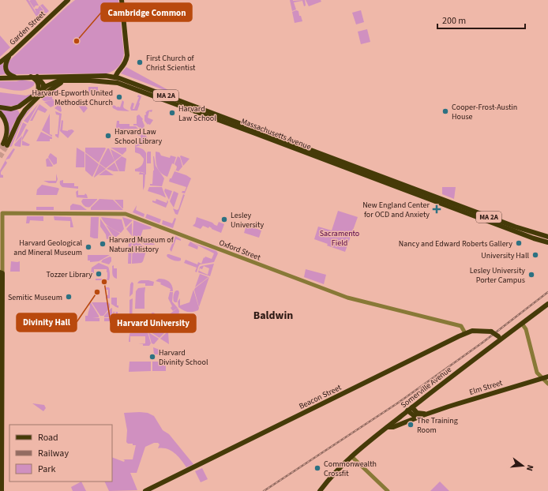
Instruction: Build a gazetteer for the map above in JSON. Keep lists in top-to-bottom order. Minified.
{"streets":{"main road":["Garden Street","MA 2A","Massachusetts Avenue","Somerville Avenue","Elm Street","Beacon Street"],"street":["Oxford Street"]},"crossings":[["Garden Street","Massachusetts Avenue"],["Oxford Street","Beacon Street"],["Somerville Avenue","Elm Street"],["Somerville Avenue","Beacon Street"]],"districts":["Baldwin"],"parks":["Sacramento Field"],"places":{"other":["Cambridge Common","First Church of Christ Scientist","Harvard-Epworth United Methodist Church","Cooper-Frost-Austin House","Harvard Law School","Harvard Law School Library","Lesley University","Nancy and Edward Roberts Gallery","Harvard Museum of Natural History","Harvard Geological and Mineral Museum","University Hall","Tozzer Library","Lesley University Porter Campus","Harvard University","Divinity Hall","Semitic Museum","Harvard Divinity School","The Training Room","Commonwealth Crossfit"],"health":["New England Center for OCD and Anxiety"]},"legend":["Road","Railway","Park"],"scale_bar":"200 m","north":"right"}
